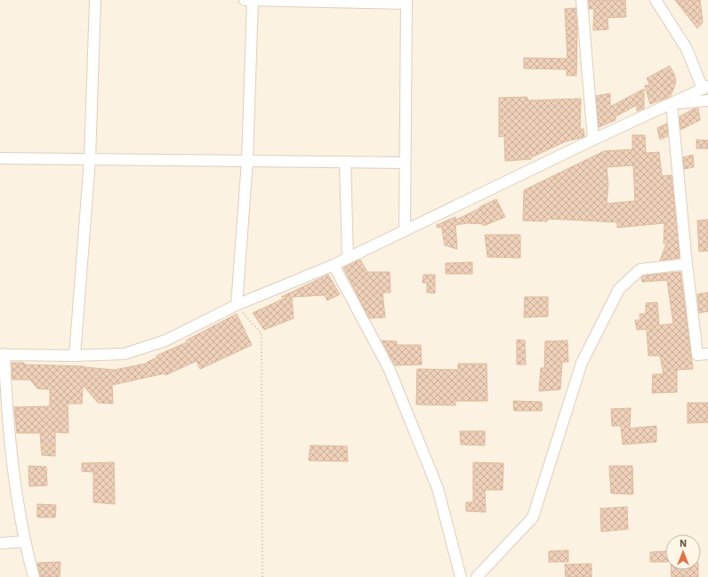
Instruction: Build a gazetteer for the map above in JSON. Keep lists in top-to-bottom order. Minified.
{"north":"top"}
